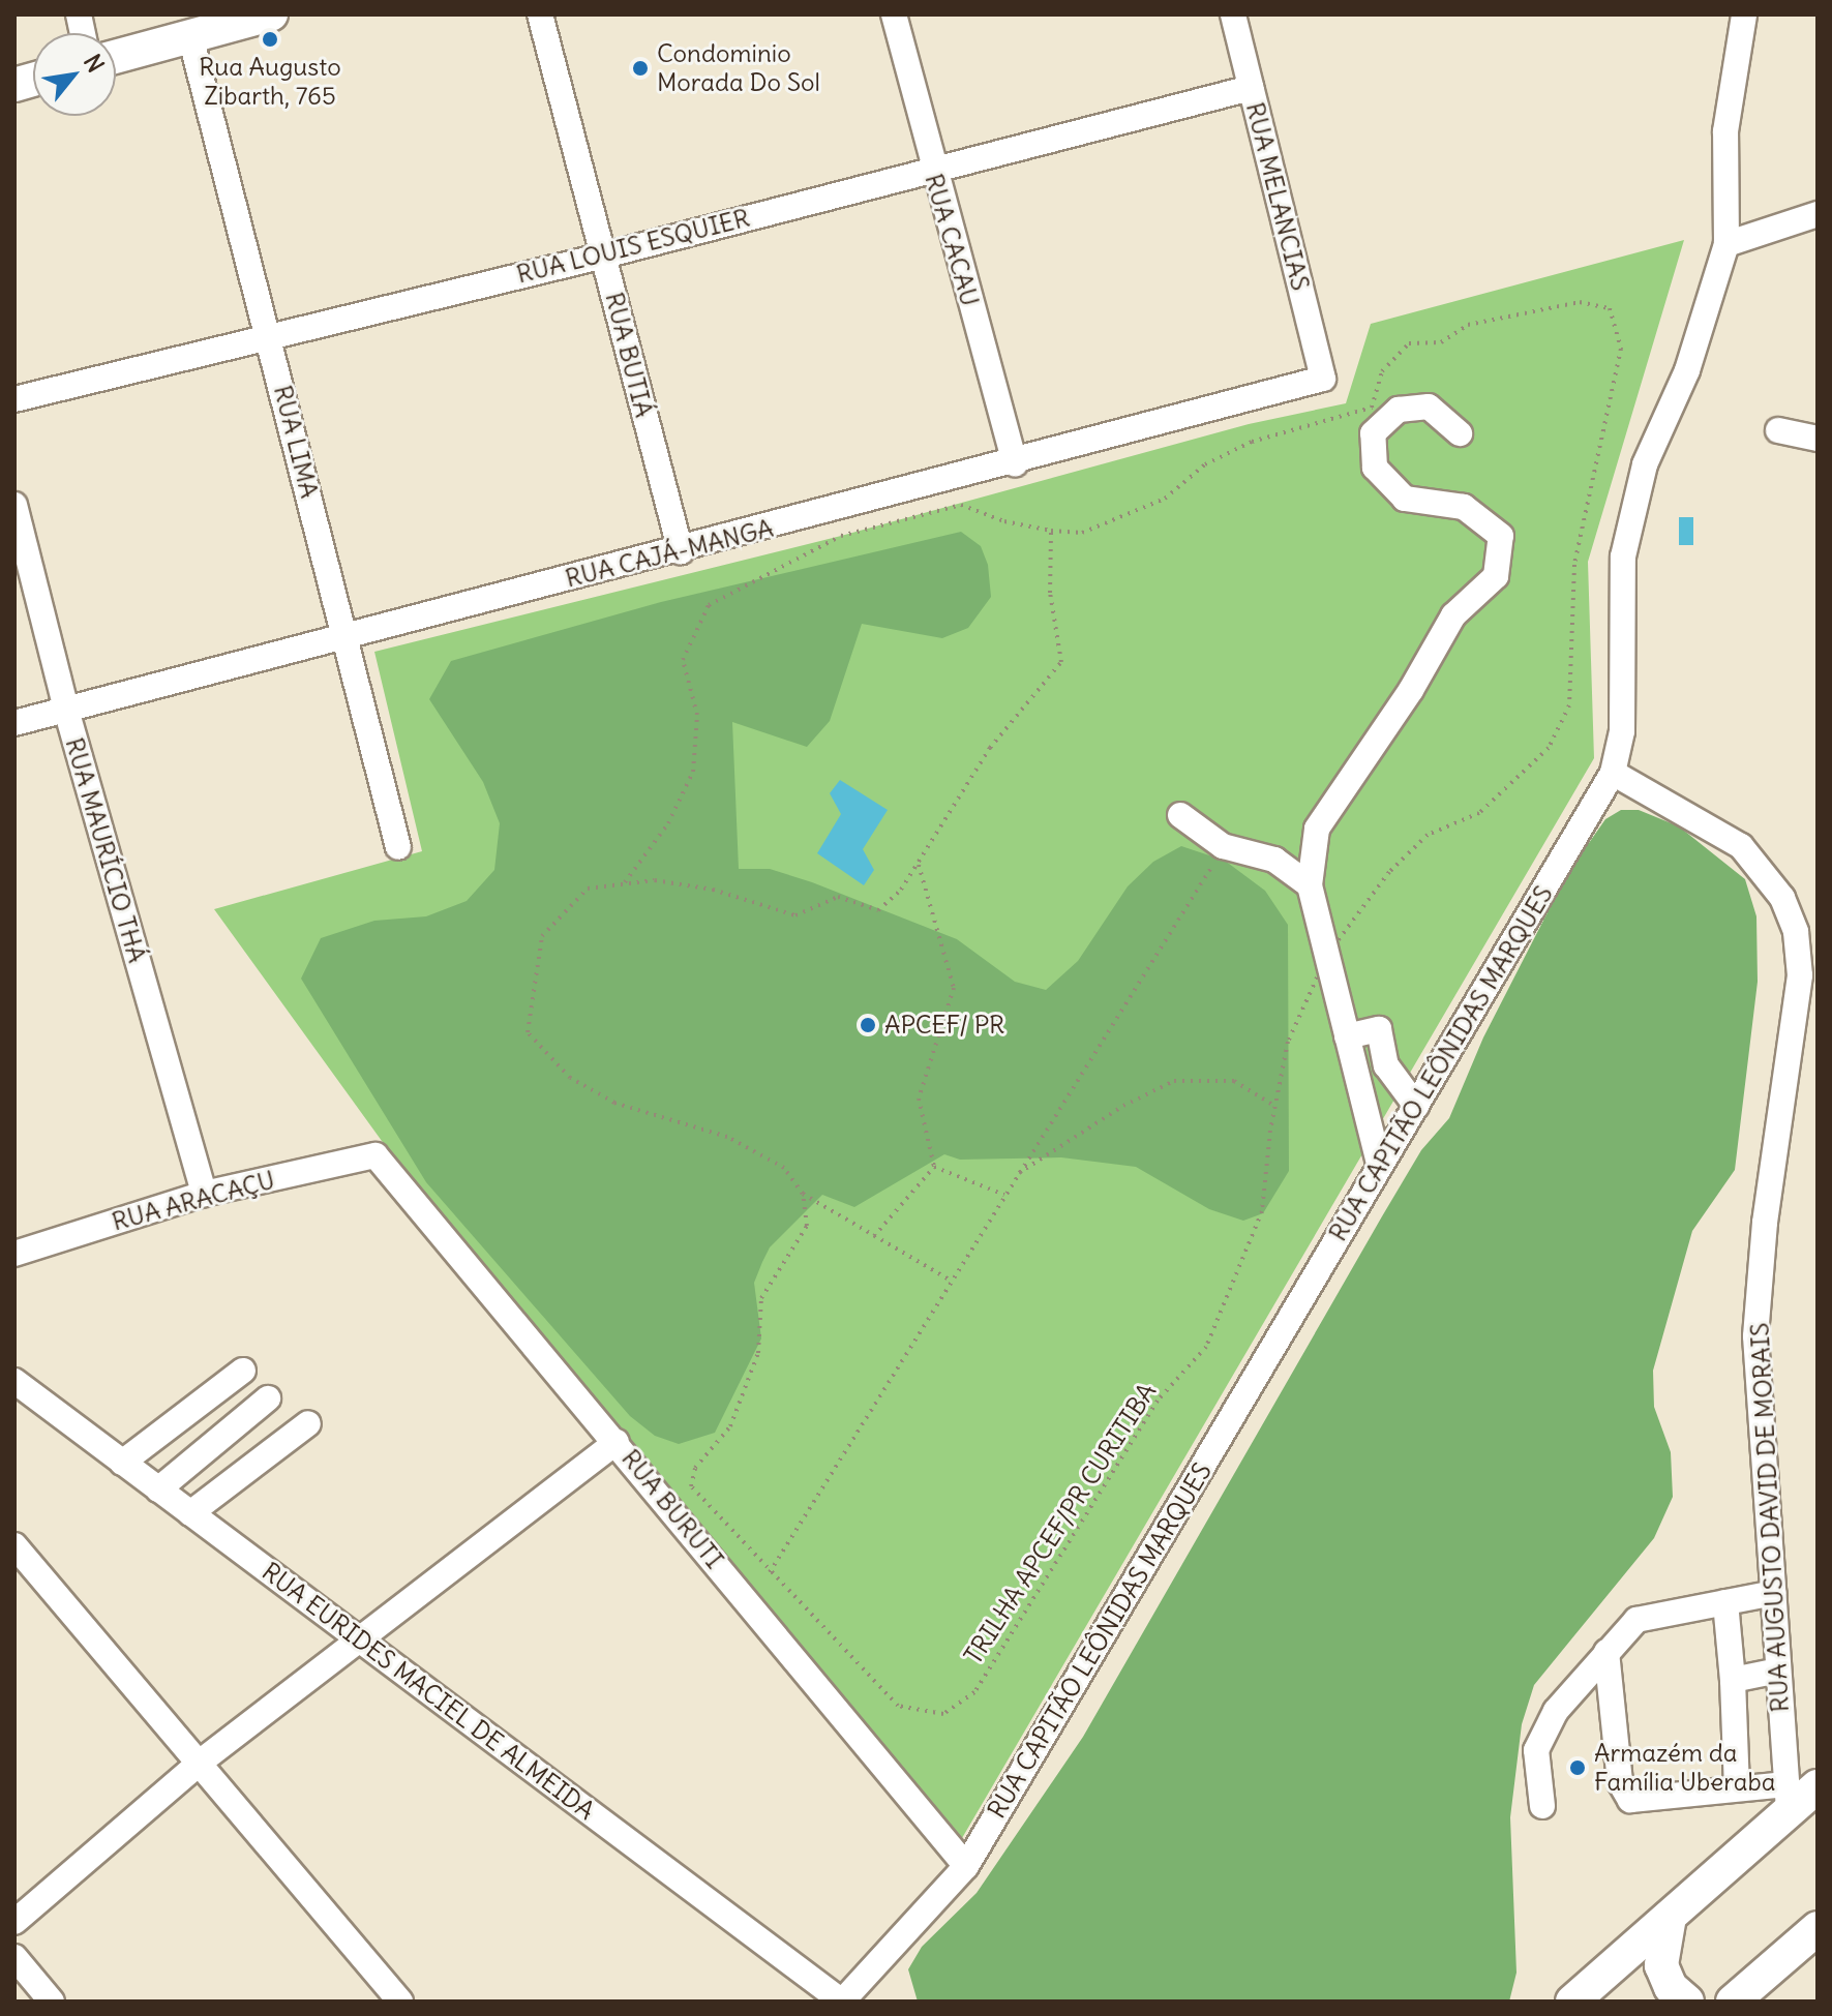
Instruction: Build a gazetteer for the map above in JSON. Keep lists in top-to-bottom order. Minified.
{"streets":{"street":["RUA MELANCIAS","RUA CACAU","RUA LOUIS ESQUIER","RUA BUTIÁ","RUA LIMA","RUA CAJÁ-MANGA","RUA MAURÍCIO THÁ","RUA CAPITÃO LEÔNIDAS MARQUES","RUA ARACAÇU","RUA BURUTI","RUA AUGUSTO DAVID DE MORAIS","RUA EURIDES MACIEL DE ALMEIDA"],"path":["TRILHA APCEF/PR CURITIBA"]},"crossings":[["RUA MELANCIAS","RUA LOUIS ESQUIER"],["RUA MELANCIAS","RUA CAJÁ-MANGA"],["RUA CACAU","RUA LOUIS ESQUIER"],["RUA CACAU","RUA CAJÁ-MANGA"],["RUA LOUIS ESQUIER","RUA BUTIÁ"],["RUA LOUIS ESQUIER","RUA LIMA"],["RUA BUTIÁ","RUA CAJÁ-MANGA"],["RUA LIMA","RUA CAJÁ-MANGA"],["RUA CAJÁ-MANGA","RUA MAURÍCIO THÁ"],["RUA MAURÍCIO THÁ","RUA ARACAÇU"],["RUA CAPITÃO LEÔNIDAS MARQUES","RUA BURUTI"],["RUA CAPITÃO LEÔNIDAS MARQUES","RUA AUGUSTO DAVID DE MORAIS"],["RUA CAPITÃO LEÔNIDAS MARQUES","RUA EURIDES MACIEL DE ALMEIDA"],["RUA ARACAÇU","RUA BURUTI"]],"places":["Rua Augusto Zibarth, 765","Condominio Morada Do Sol","APCEF/ PR","Armazém da Família Uberaba"],"north":"top right"}
